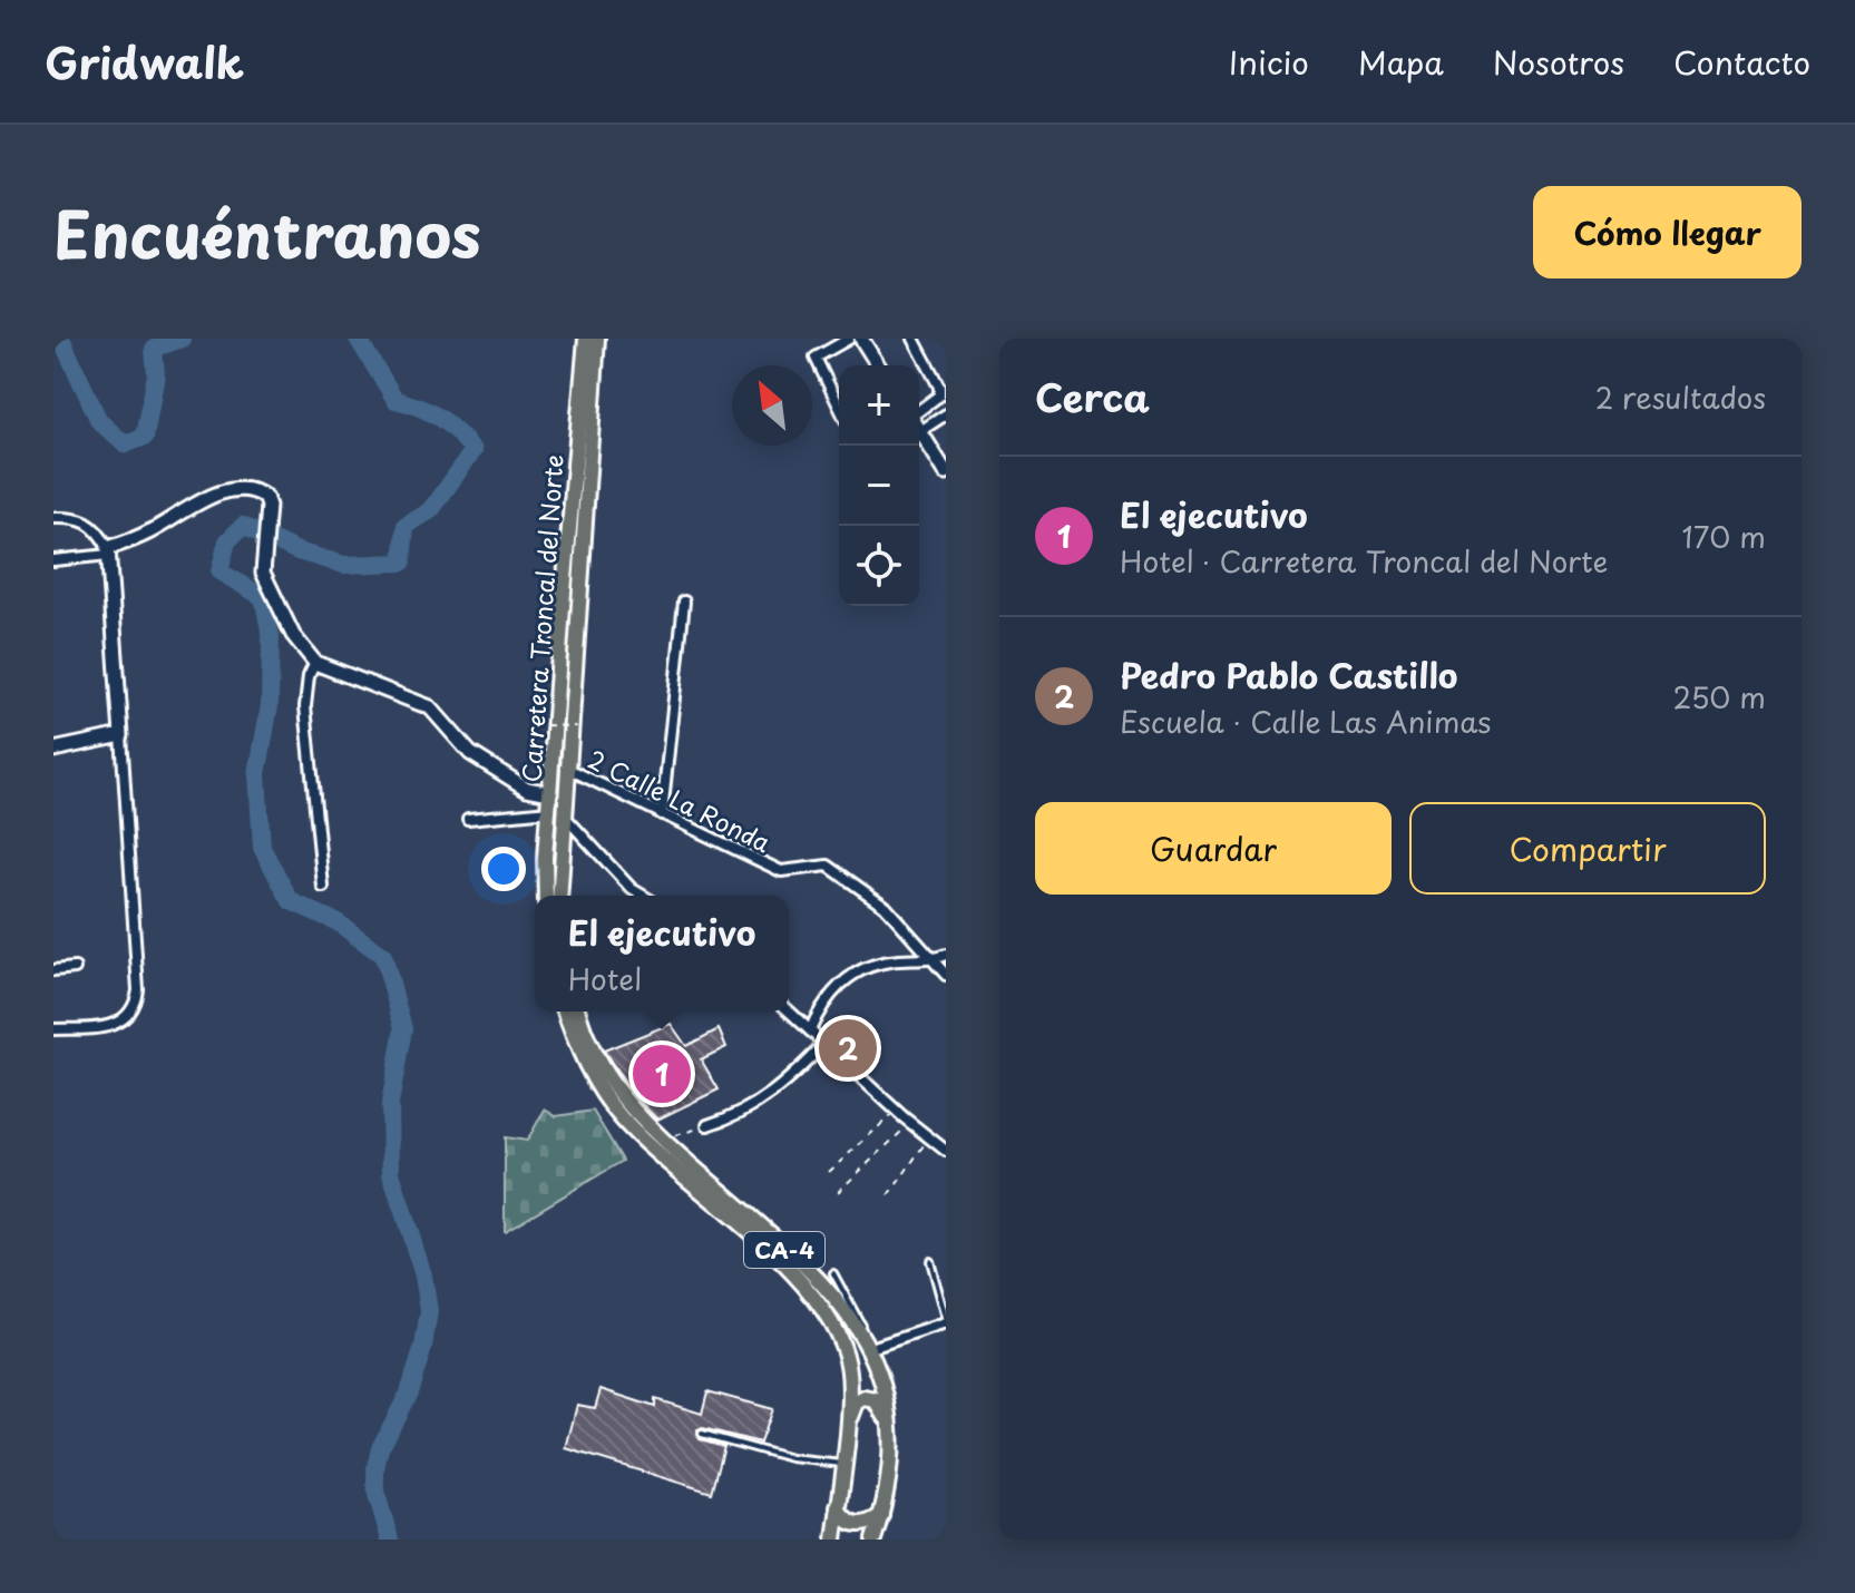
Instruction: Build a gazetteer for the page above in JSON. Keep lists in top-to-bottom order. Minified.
{"streets":{"main road":["Carretera Troncal del Norte","CA-4"],"street":["2 Calle La Ronda"]},"crossings":[["Carretera Troncal del Norte","2 Calle La Ronda"]],"north":"top left","page":{"header":"Gridwalk","nav":["Inicio","Mapa","Nosotros","Contacto"],"title":"Encuéntranos","buttons":["Cómo llegar",["Guardar","Compartir"]],"heading":["Cerca","2 resultados"],"map_buttons":["+","−"],"list":[{"mark":"1","name":"El ejecutivo","note":"Hotel · Carretera Troncal del Norte","value":"170 m"},{"mark":"2","name":"Pedro Pablo Castillo","note":"Escuela · Calle Las Animas","value":"250 m"}],"popup":["El ejecutivo","Hotel"],"pins":["2","1"]}}
